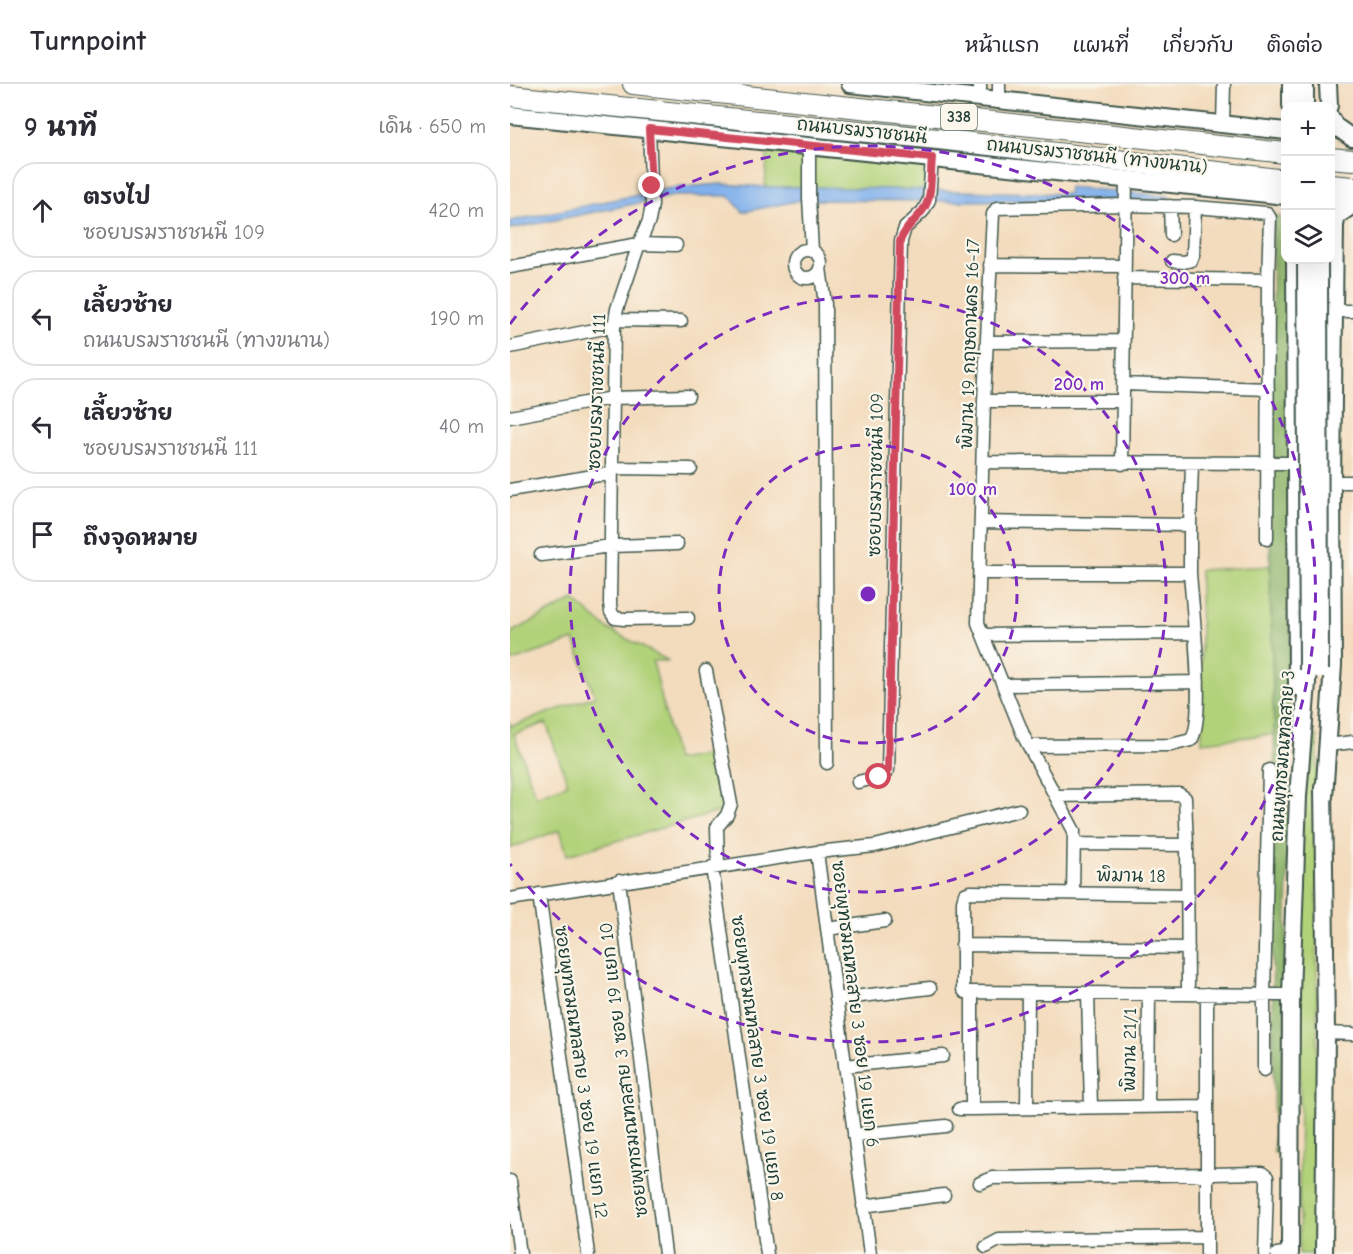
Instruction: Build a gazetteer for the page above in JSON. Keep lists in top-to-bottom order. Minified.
{"streets":{"highway":["338","ถนนบรมราชชนนี"],"main road":["ถนนบรมราชชนนี (ทางขนาน)","ถนนพุทธมณฑลสาย 3"],"street":["พิมาน 19 กฤษดานคร 16-17","ซอยบรมราชชนนี 111","ซอยบรมราชชนนี 109","พิมาน 18","ซอยพุทธมณฑลสาย 3 ซอย 19 แยก 6","พิมาน 21/1","ซอยพุทธมณฑลสาย 3 ซอย 19 แยก 8","ซอยพุทธมณฑลสาย 3 ซอย 19 แยก 10","ซอยพุทธมณฑลสาย 3 ซอย 19 แยก 12"]},"crossings":[["ถนนบรมราชชนนี (ทางขนาน)","ซอยบรมราชชนนี 111"],["ถนนบรมราชชนนี (ทางขนาน)","ซอยบรมราชชนนี 109"],["พิมาน 19 กฤษดานคร 16-17","พิมาน 18"],["ซอยพุทธมณฑลสาย 3 ซอย 19 แยก 6","ซอยพุทธมณฑลสาย 3 ซอย 19 แยก 8"],["ซอยพุทธมณฑลสาย 3 ซอย 19 แยก 6","ซอยพุทธมณฑลสาย 3 ซอย 19 แยก 10"],["ซอยพุทธมณฑลสาย 3 ซอย 19 แยก 6","ซอยพุทธมณฑลสาย 3 ซอย 19 แยก 12"]],"page":{"header":"Turnpoint","nav":["หน้าแรก","แผนที่","เกี่ยวกับ","ติดต่อ"],"heading":["9 นาที","เดิน · 650 m"],"map_buttons":["+","−"],"list":[["ตรงไป","ซอยบรมราชชนนี 109","420 m"],["เลี้ยวซ้าย","ถนนบรมราชชนนี (ทางขนาน)","190 m"],["เลี้ยวซ้าย","ซอยบรมราชชนนี 111","40 m"],"ถึงจุดหมาย"]},"rings":["300 m","200 m","100 m"]}
